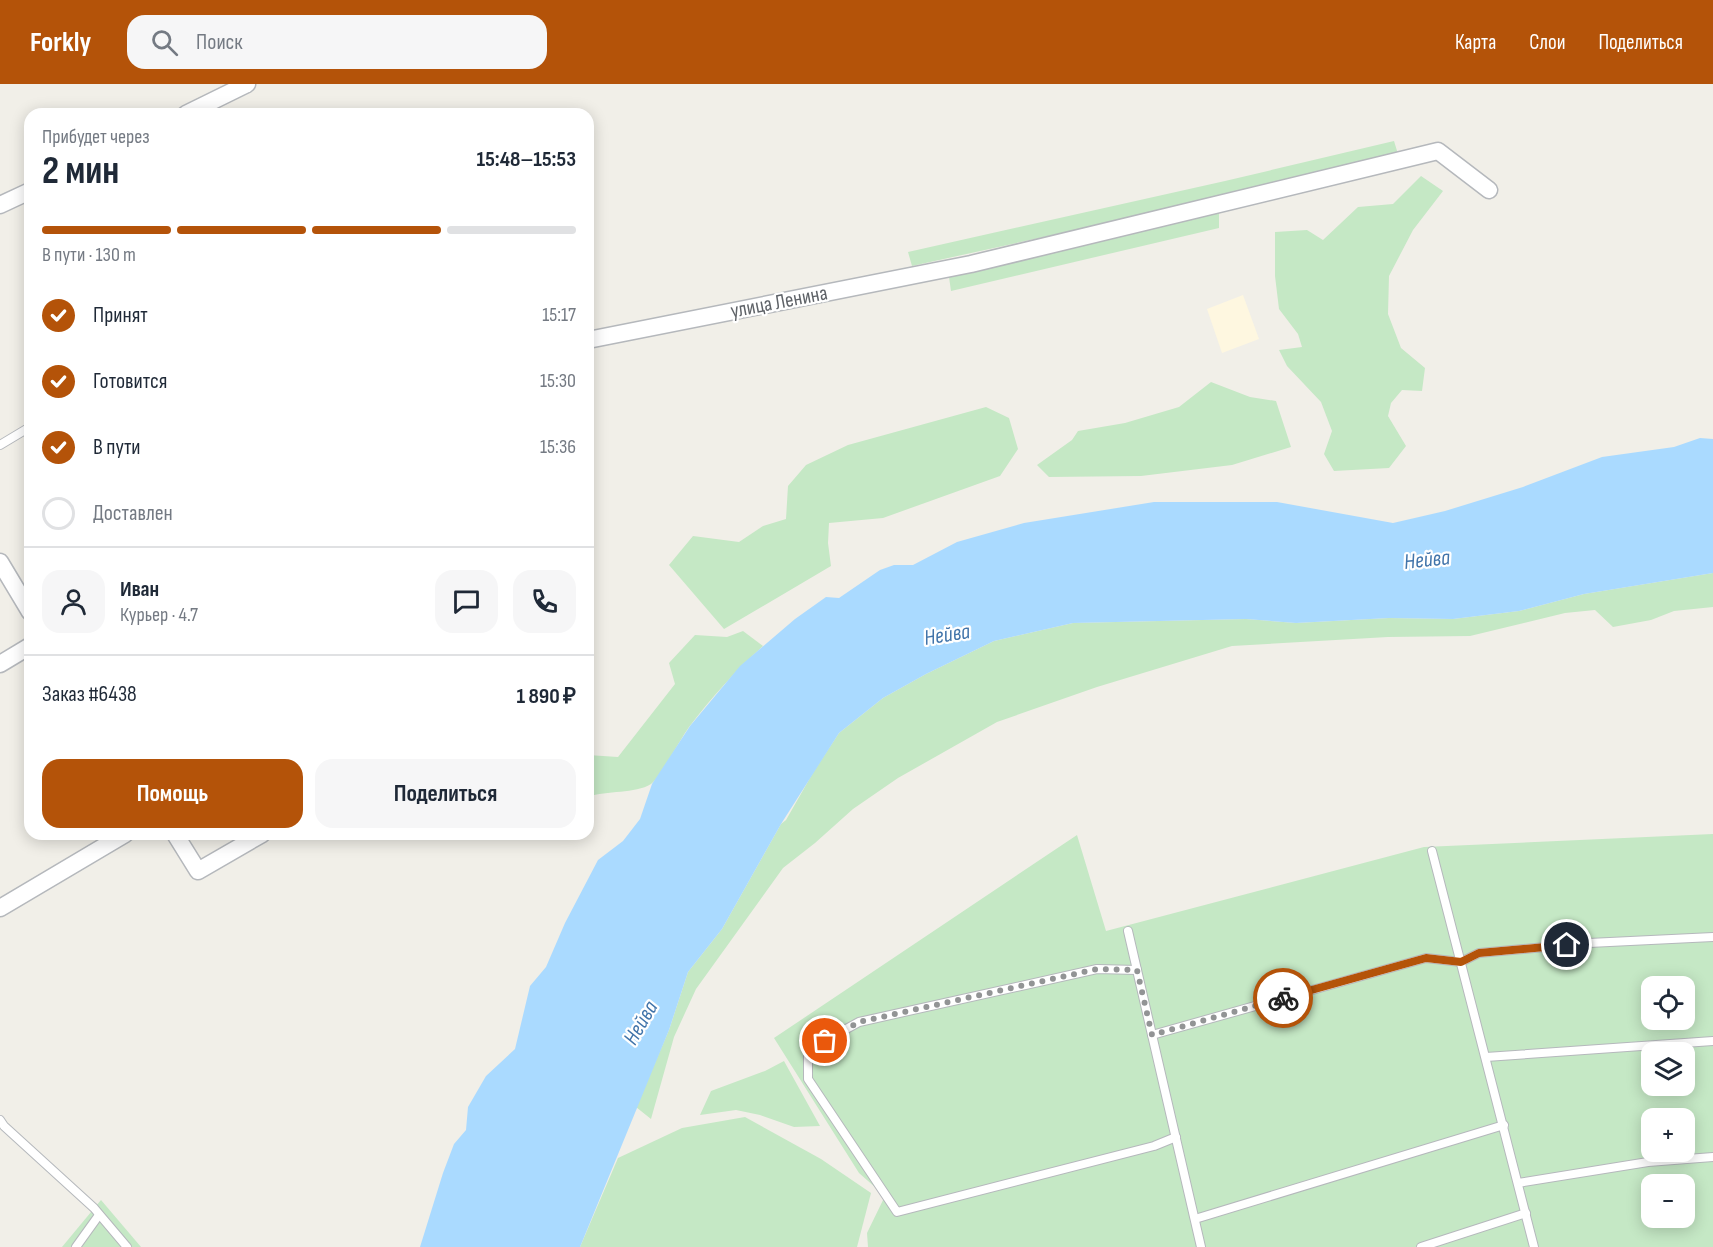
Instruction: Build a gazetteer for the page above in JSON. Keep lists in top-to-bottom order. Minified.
{"streets":{"street":["улица Ленина"]},"water":["Нейва"],"page":{"header":"Forkly","search":"Поиск","nav":["Карта","Слои","Поделиться"],"heading":["2 мин","Прибудет через","15:48–15:53"],"panel":["Иван","Курьер · 4.7","Заказ #6438","1 890 ₽"],"bar":"В пути · 130 m","list":[["Принят","15:17"],["Готовится","15:30"],["В пути","15:36"],"Доставлен"],"buttons":["Помощь","Поделиться"],"map_buttons":["+","−"]}}
